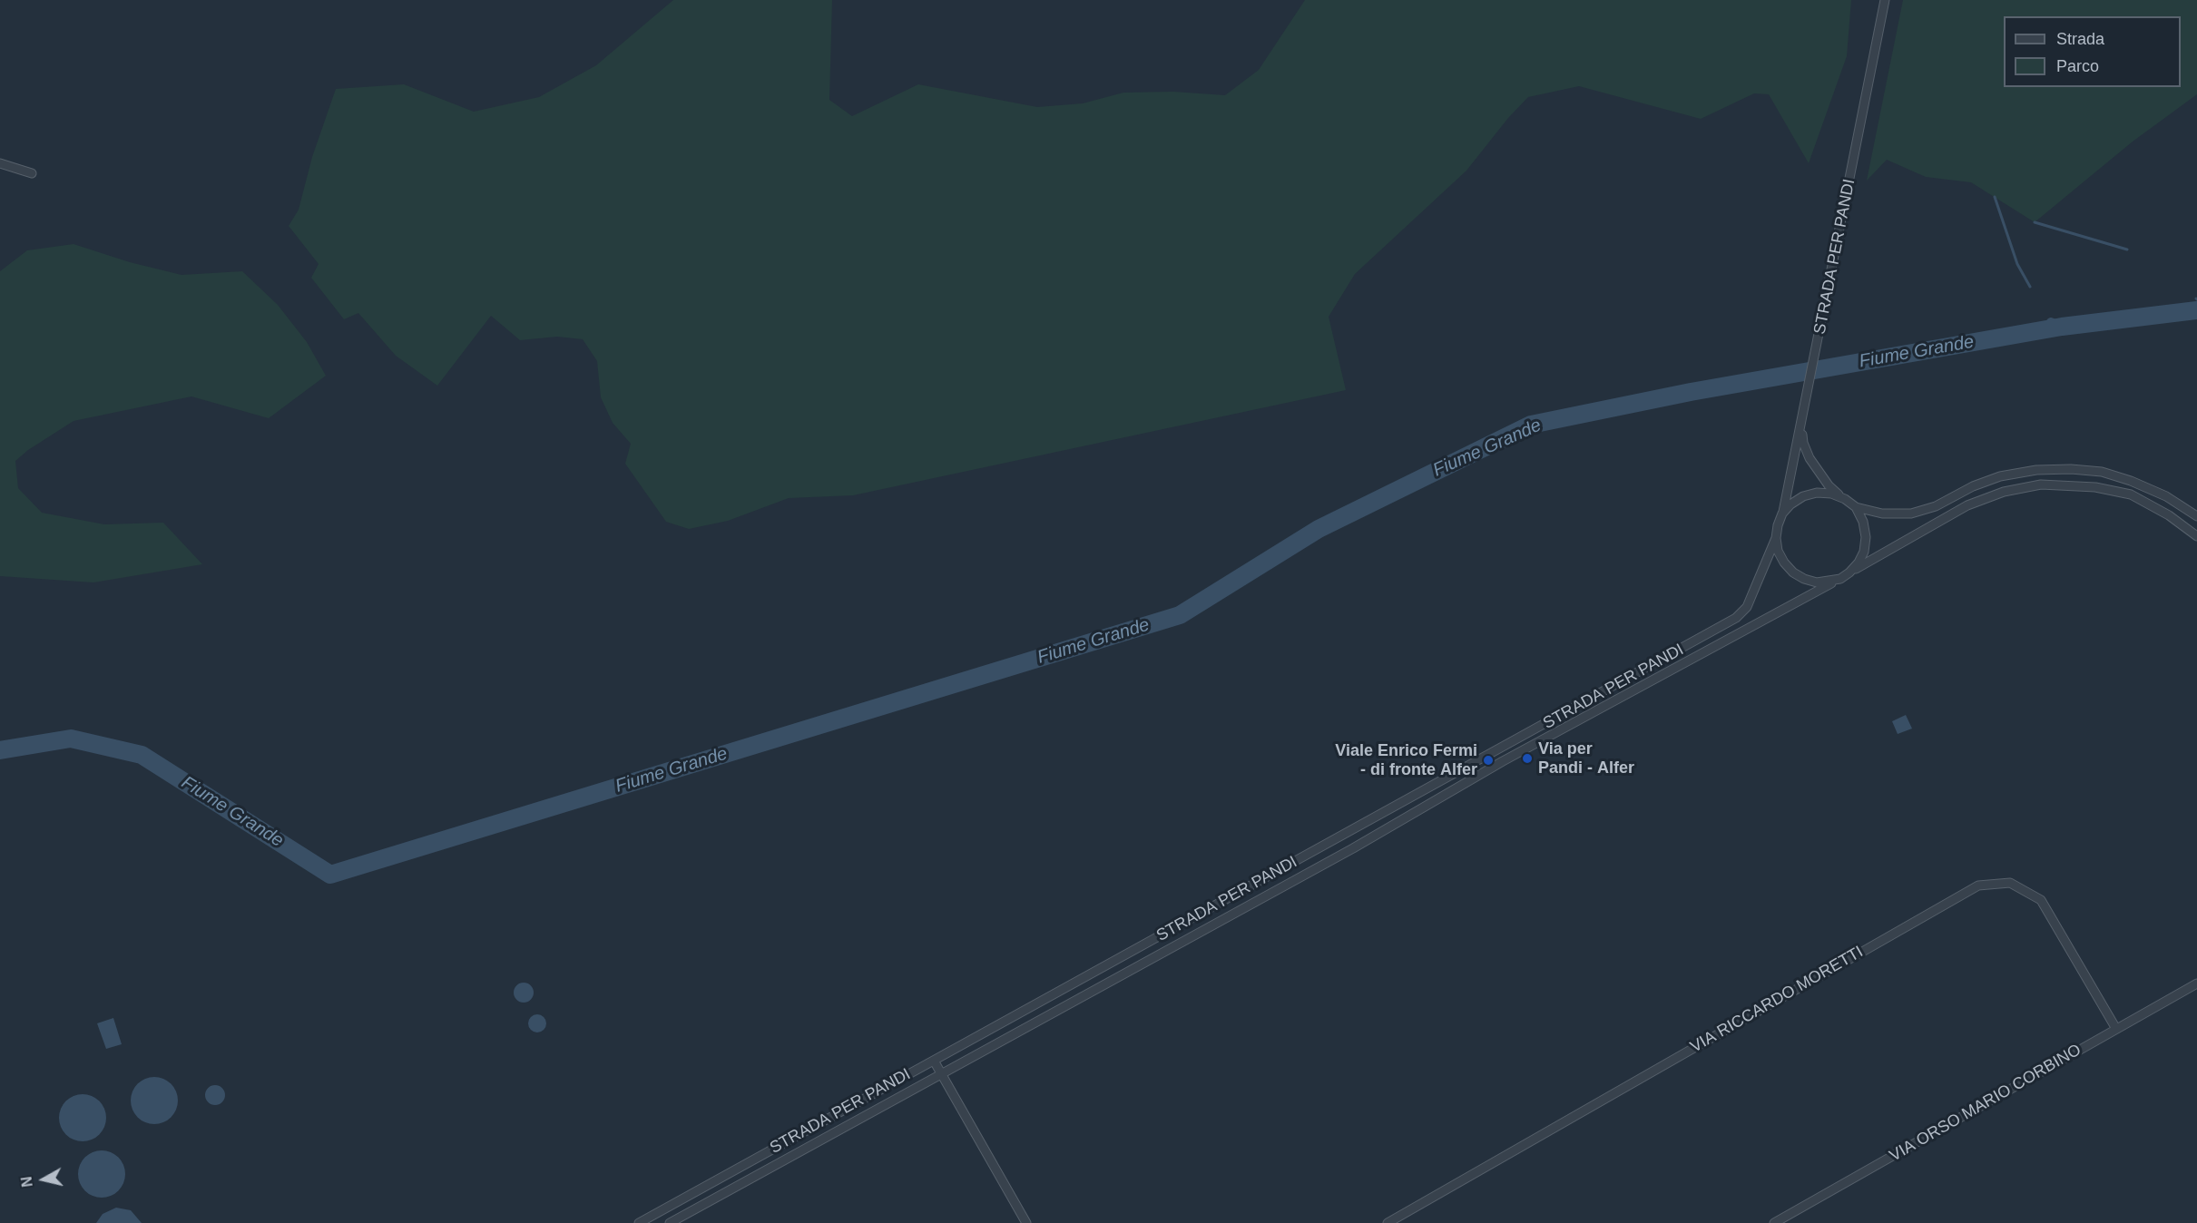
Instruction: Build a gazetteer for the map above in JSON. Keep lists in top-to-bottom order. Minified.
{"streets":{"street":["STRADA PER PANDI","VIA RICCARDO MORETTI","VIA ORSO MARIO CORBINO"]},"crossings":[["VIA RICCARDO MORETTI","VIA ORSO MARIO CORBINO"]],"water":["Fiume Grande"],"places":["Via per Pandi - Alfer","Viale Enrico Fermi - di fronte Alfer"],"legend":["Strada","Parco"],"north":"left"}
